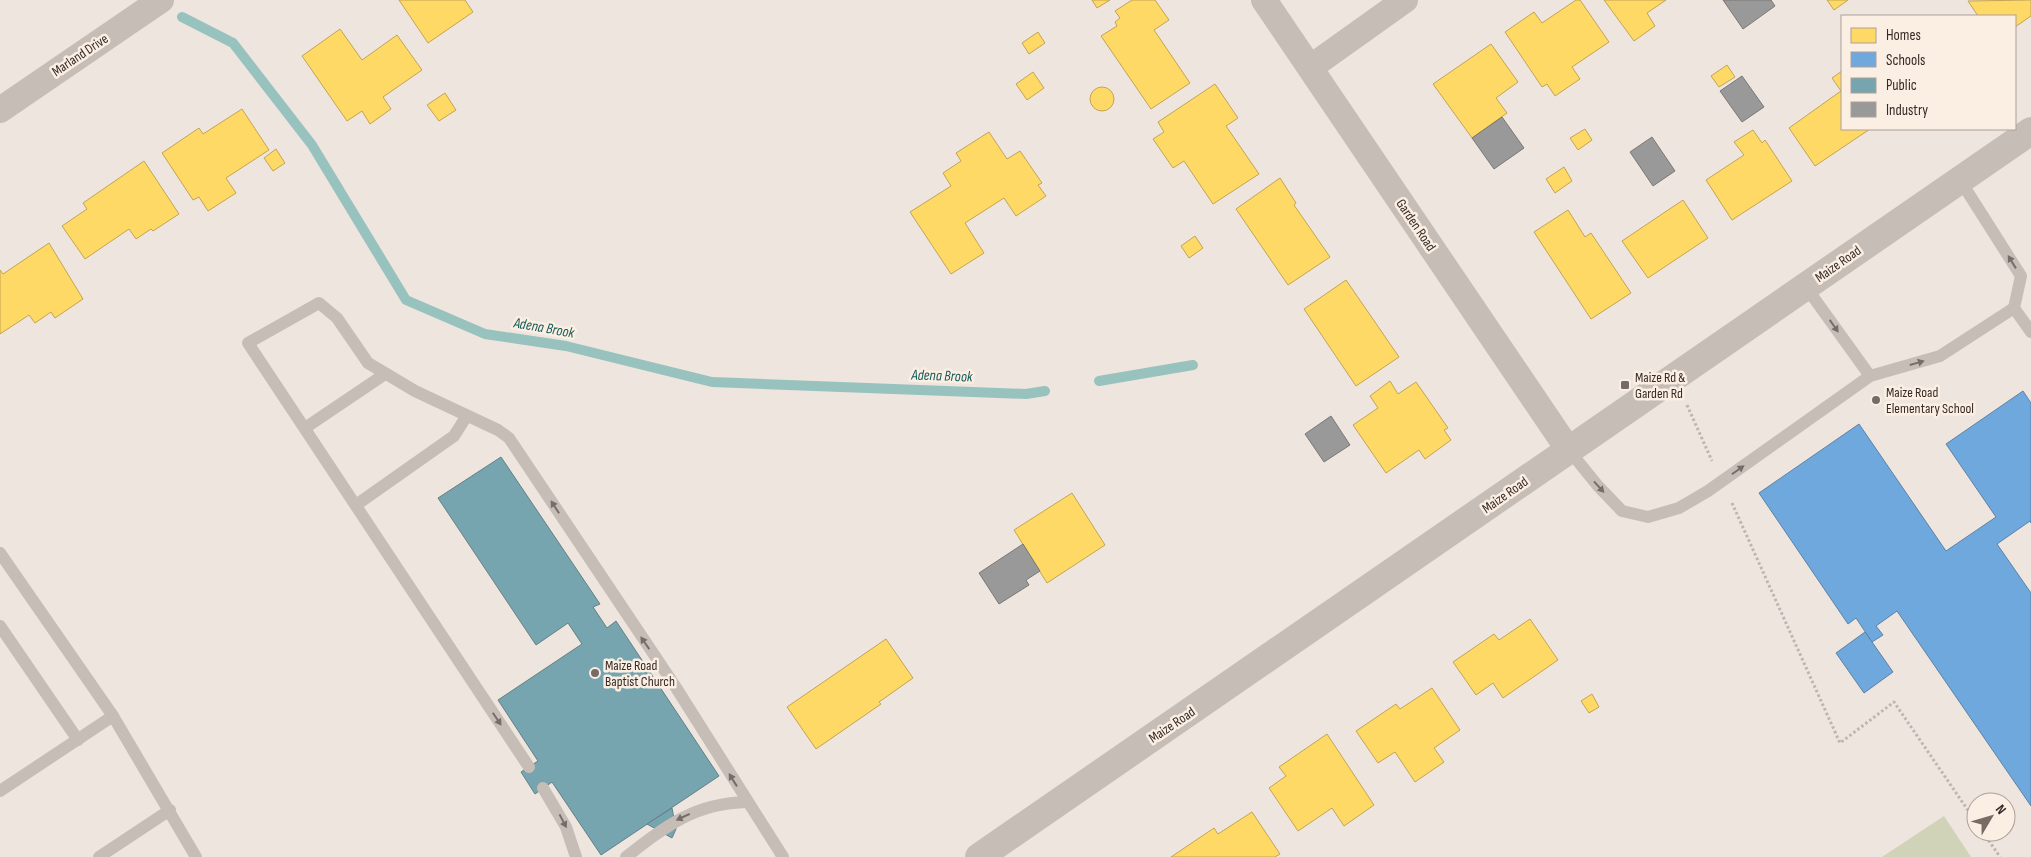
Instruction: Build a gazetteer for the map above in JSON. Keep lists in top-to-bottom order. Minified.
{"streets":{"street":["Marland Drive","Garden Road","Maize Road"]},"crossings":[["Garden Road","Maize Road"]],"water":["Adena Brook"],"places":{"transit":["Maize Rd & Garden Rd"],"other":["Maize Road Elementary School","Maize Road Baptist Church"]},"legend":["Homes","Schools","Public","Industry"],"north":"top right"}
